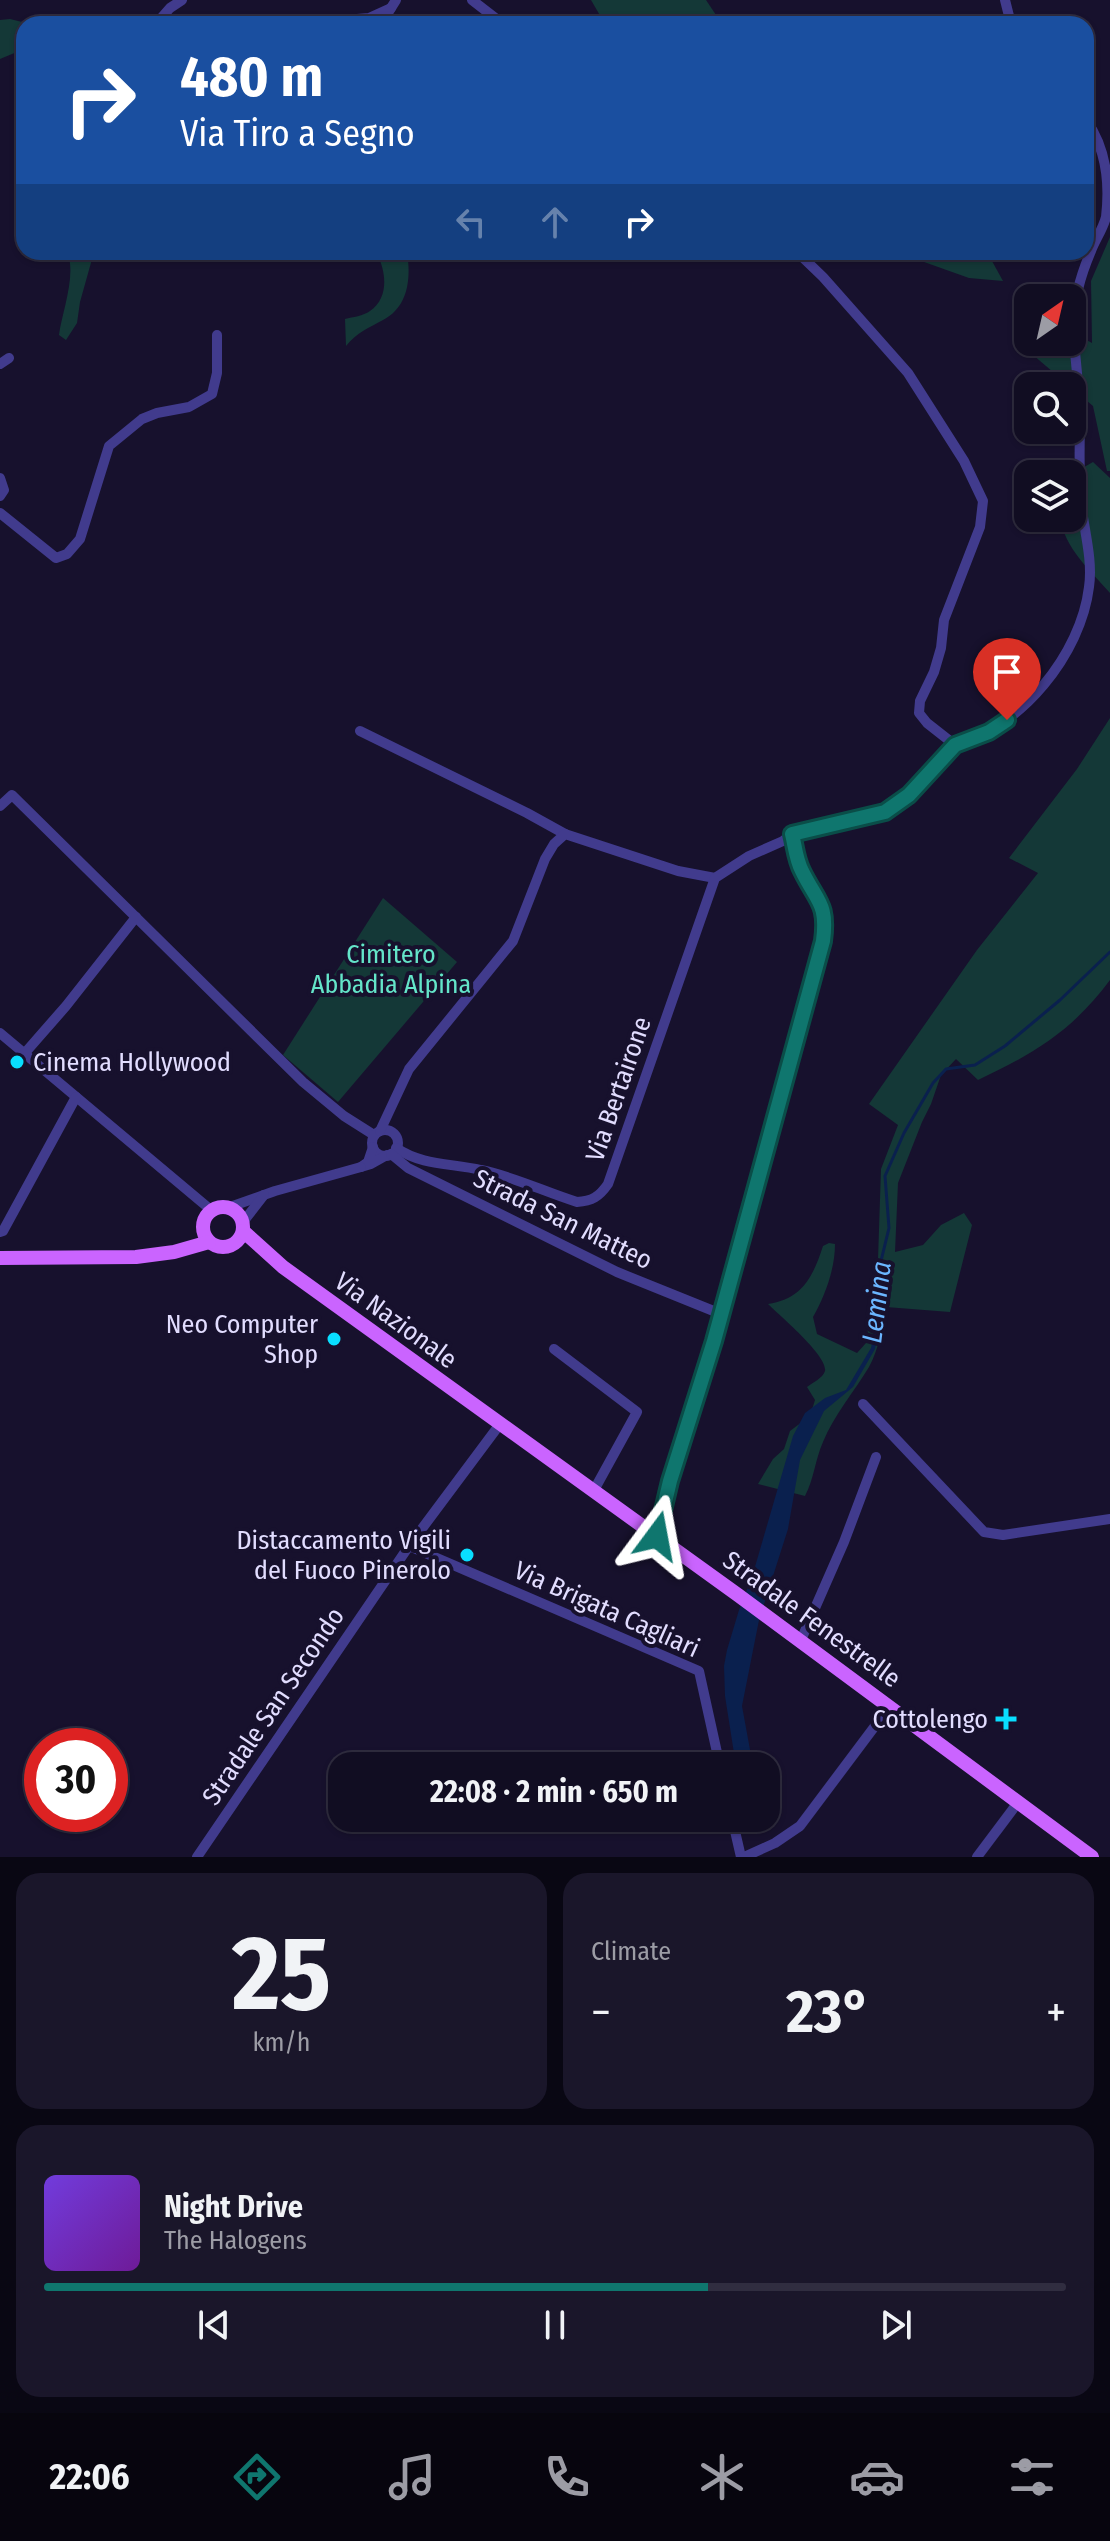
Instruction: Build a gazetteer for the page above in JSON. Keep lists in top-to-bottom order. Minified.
{"streets":{"main road":["Via Nazionale","Stradale Fenestrelle"],"street":["Via Bertairone","Strada San Matteo","Via Brigata Cagliari","Stradale San Secondo"]},"crossings":[["Via Bertairone","Strada San Matteo"],["Via Nazionale","Stradale Fenestrelle"],["Via Nazionale","Stradale San Secondo"],["Via Brigata Cagliari","Stradale San Secondo"],["Stradale Fenestrelle","Stradale San Secondo"]],"water":["Lemina"],"parks":["Cimitero Abbadia Alpina"],"places":{"other":["Cinema Hollywood","Neo Computer Shop","Distaccamento Vigili del Fuoco Pinerolo"],"health":["Cottolengo"]},"north":"top right","page":{"turn":["480 m","Via Tiro a Segno"],"limit":"30","trip":"22:08 · 2 min · 650 m","tile":[["25","km/h"],"Climate"],"heat":["−","23°","+"],"song":["Night Drive","The Halogens"],"tabs":"22:06"}}
